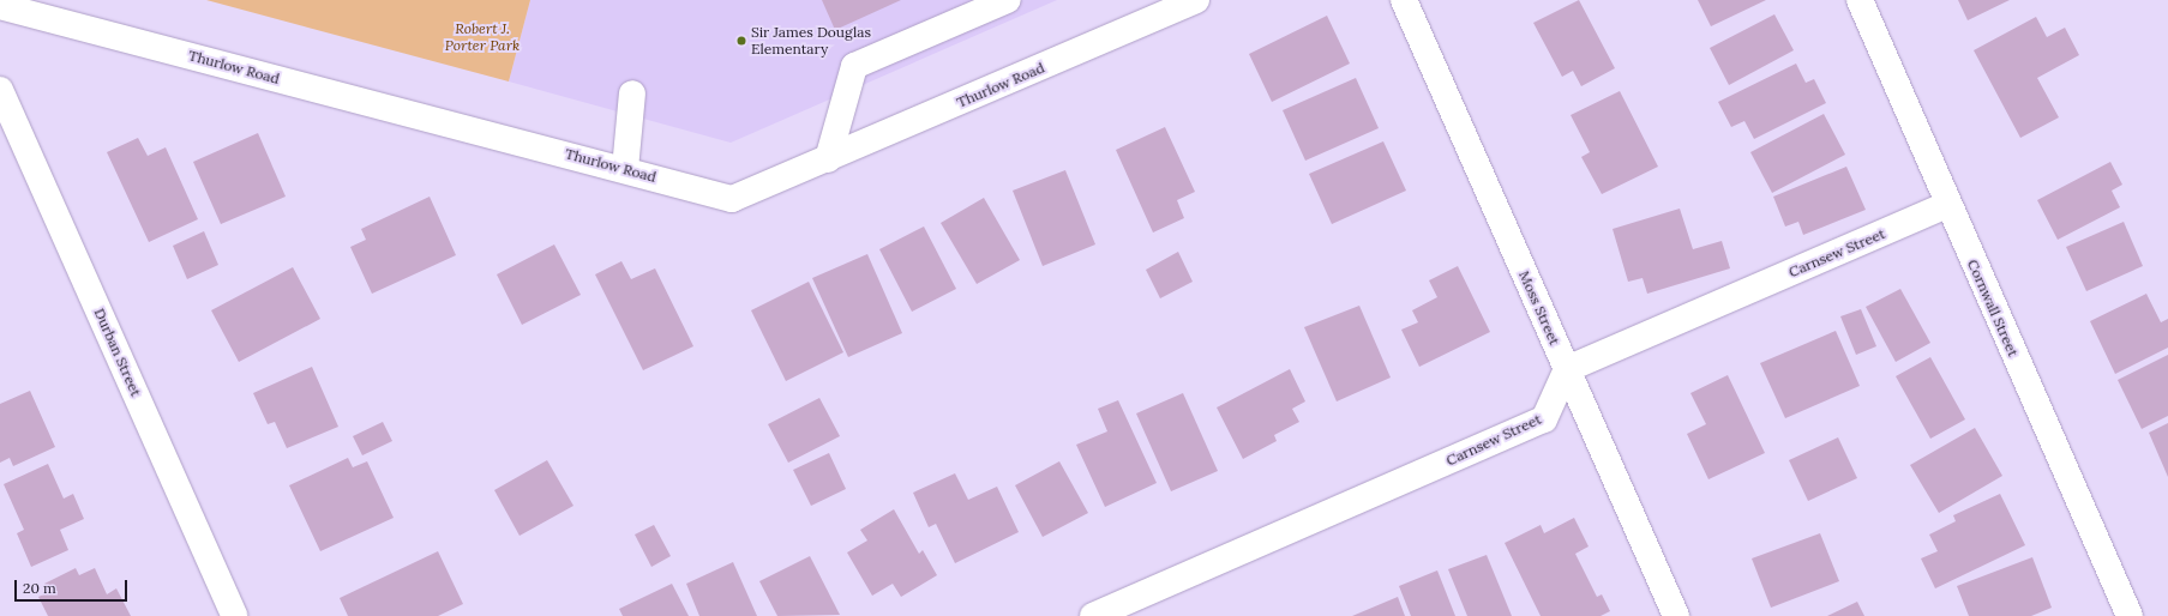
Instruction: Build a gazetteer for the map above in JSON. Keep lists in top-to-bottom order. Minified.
{"streets":{"street":["Thurlow Road","Carnsew Street","Moss Street","Cornwall Street","Durban Street"]},"crossings":[["Carnsew Street","Moss Street"],["Carnsew Street","Cornwall Street"]],"parks":["Robert J. Porter Park"],"places":["Sir James Douglas Elementary"],"scale_bar":"20 m"}
